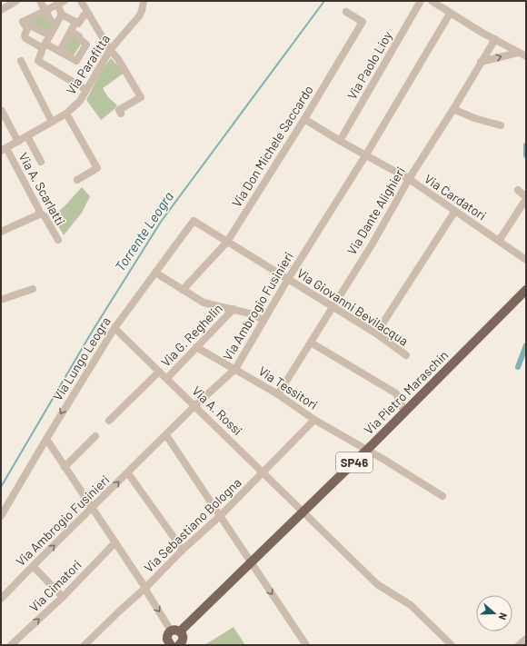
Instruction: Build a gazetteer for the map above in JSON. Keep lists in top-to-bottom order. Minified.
{"streets":{"main road":["Via Pietro Maraschin","SP46"],"street":["Via Parafitta","Via Paolo Lioy","Via Don Michele Saccardo","Via A. Scarlatti","Via Cardatori","Via Dante Alighieri","Via Ambrogio Fusinieri","Via Giovanni Bevilacqua","Via G. Reghelin","Via Lungo Leogra","Via Tessitori","Via A. Rossi","Via Sebastiano Bologna","Via Cimatori"]},"crossings":[["Via Parafitta","Via A. Scarlatti"],["Via Paolo Lioy","Via Cardatori"],["Via Don Michele Saccardo","Via Cardatori"],["Via Don Michele Saccardo","Via Giovanni Bevilacqua"],["Via Cardatori","Via Dante Alighieri"],["Via Cardatori","Via Ambrogio Fusinieri"],["Via Dante Alighieri","Via Giovanni Bevilacqua"],["Via Dante Alighieri","Via Tessitori"],["Via Ambrogio Fusinieri","Via Giovanni Bevilacqua"],["Via Ambrogio Fusinieri","Via Tessitori"],["Via Ambrogio Fusinieri","Via A. Rossi"],["Via Giovanni Bevilacqua","Via Lungo Leogra"],["Via G. Reghelin","Via Tessitori"],["Via G. Reghelin","Via A. Rossi"],["Via Lungo Leogra","Via A. Rossi"],["Via Tessitori","Via Pietro Maraschin"],["Via Tessitori","Via Sebastiano Bologna"],["Via Pietro Maraschin","Via A. Rossi"],["Via A. Rossi","Via Sebastiano Bologna"]],"one_way":["Via Cimatori"],"water":["Torrente Leogra"],"north":"right"}
